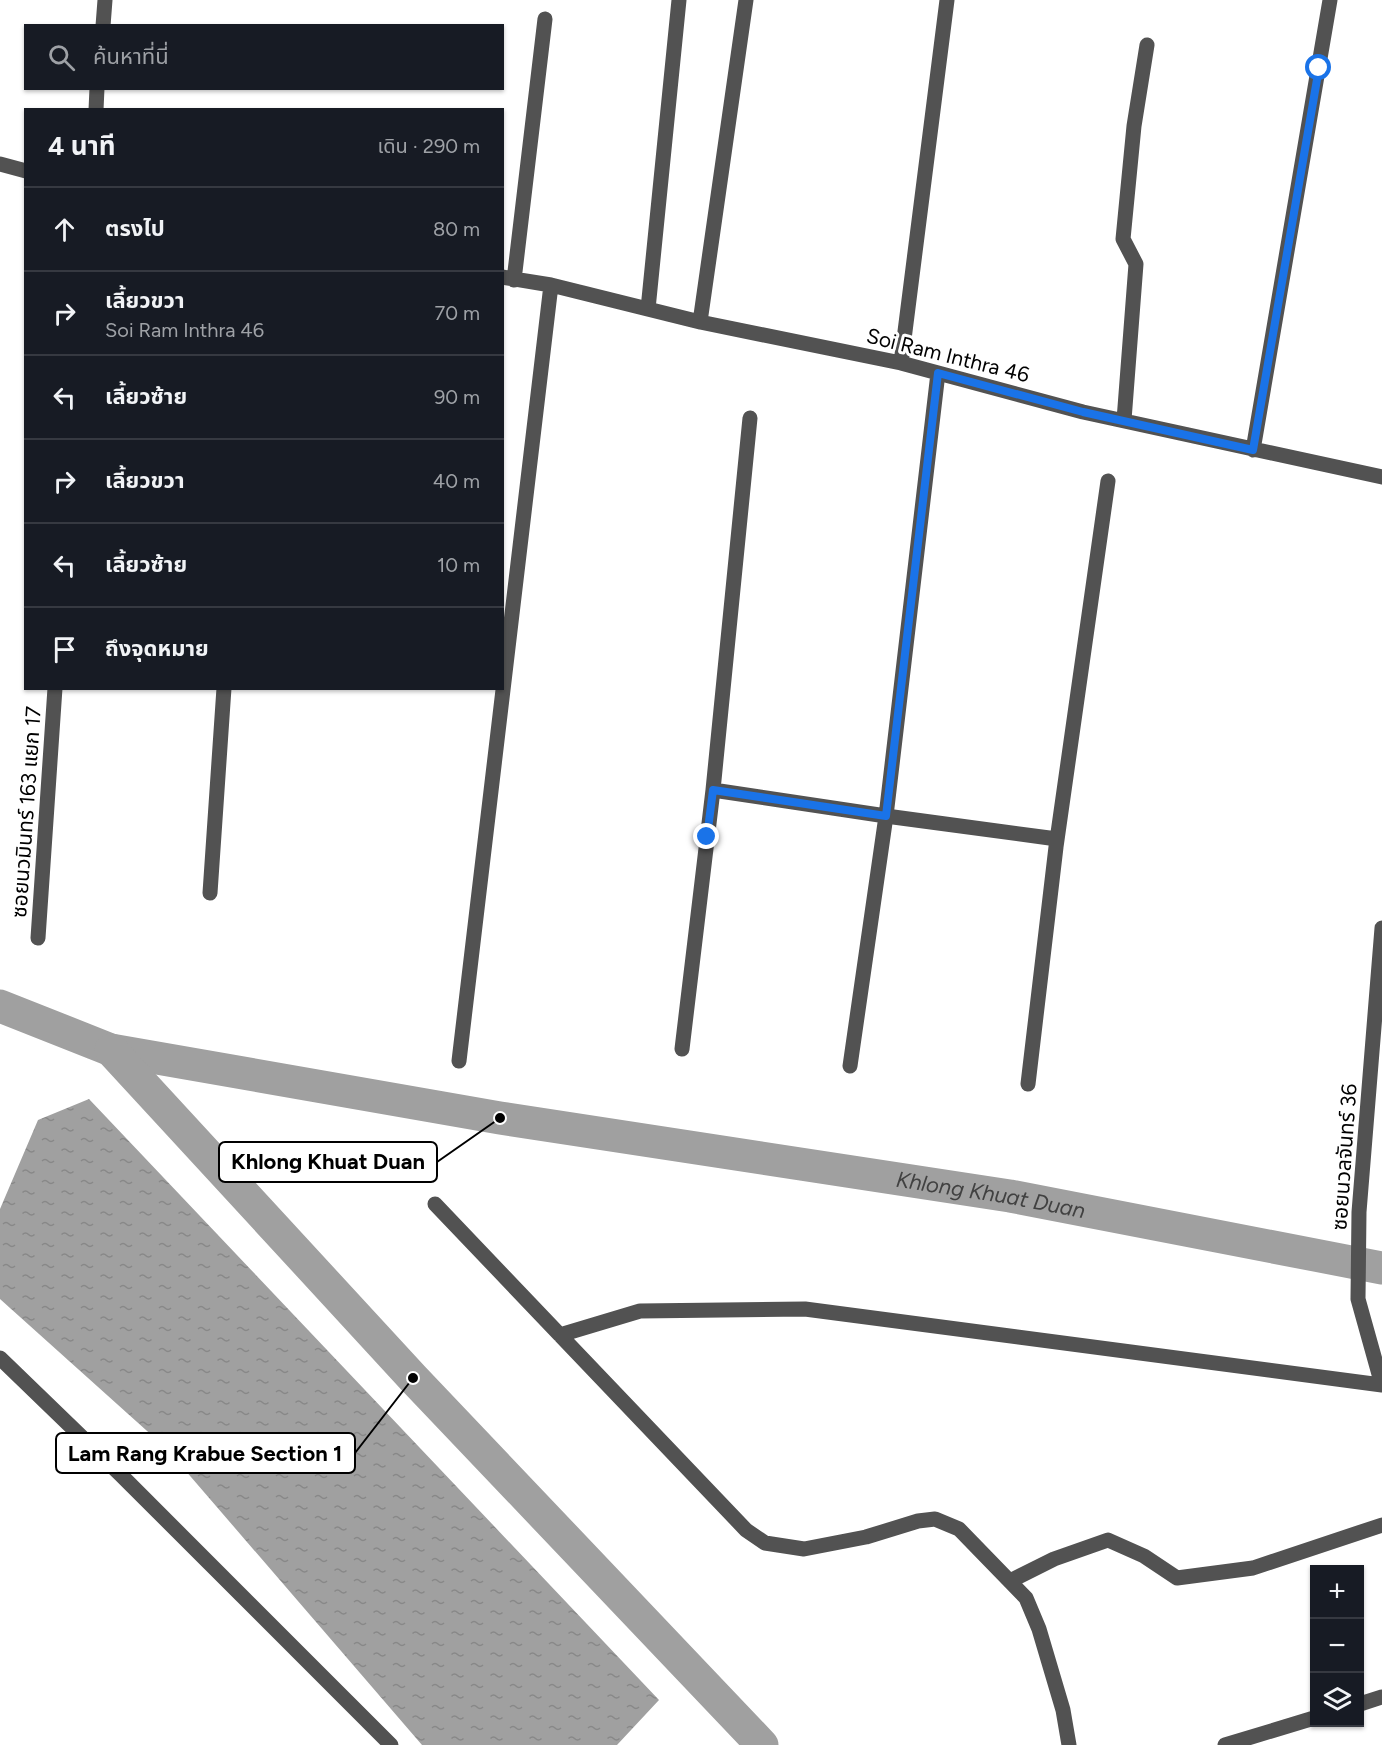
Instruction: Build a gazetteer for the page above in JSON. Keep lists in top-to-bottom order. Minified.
{"streets":{"street":["Soi Ram Inthra 46","ซอยนวมินทร์ 163 แยก 17","ซอยนวลจันทร์ 36"]},"water":["Khlong Khuat Duan"],"places":["Khlong Khuat Duan","Lam Rang Krabue Section 1"],"page":{"search":"ค้นหาที่นี่","heading":["4 นาที","เดิน · 290 m"],"list":[["ตรงไป","80 m"],["เลี้ยวขวา","Soi Ram Inthra 46","70 m"],["เลี้ยวซ้าย","90 m"],["เลี้ยวขวา","40 m"],["เลี้ยวซ้าย","10 m"],"ถึงจุดหมาย"],"map_buttons":["+","−"]}}
